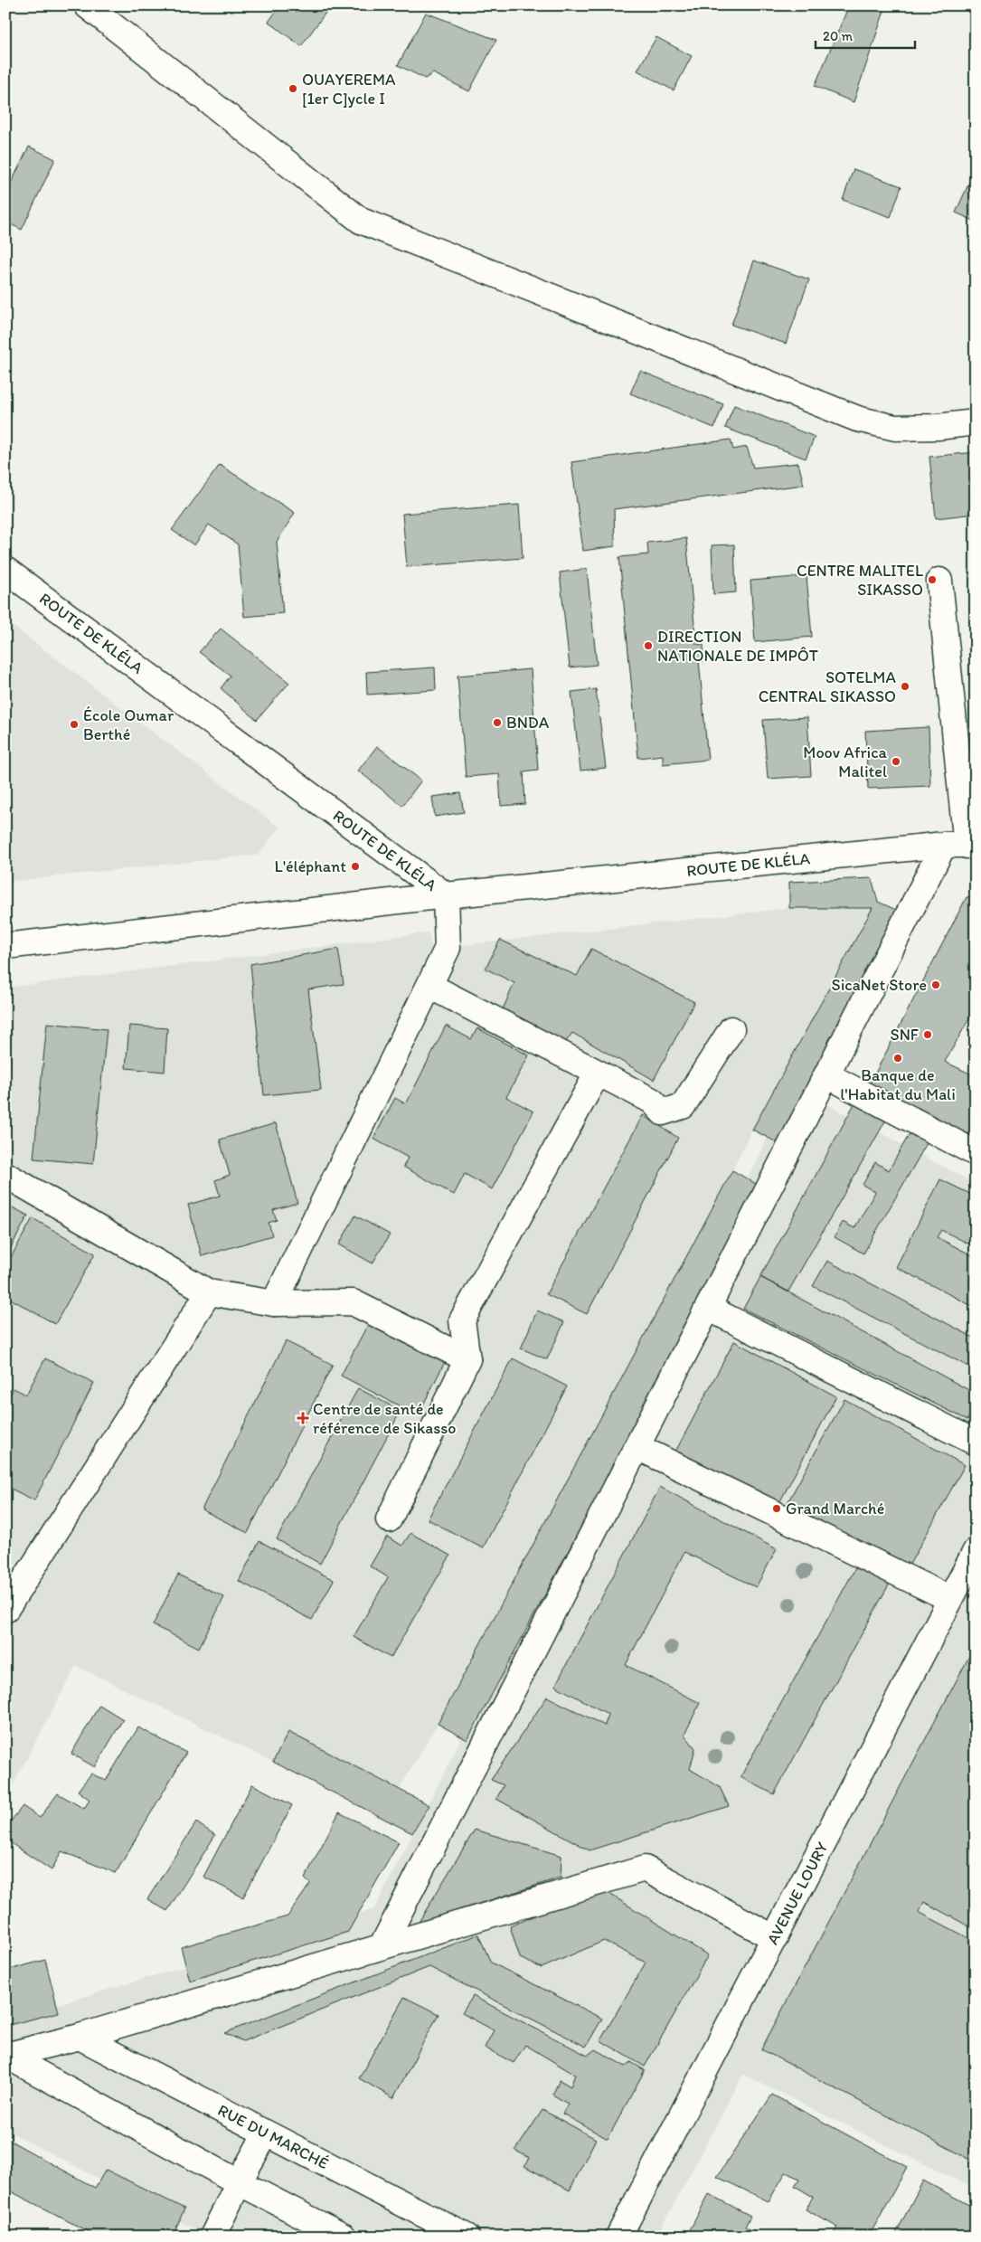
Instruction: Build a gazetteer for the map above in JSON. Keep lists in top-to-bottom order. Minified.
{"streets":{"street":["ROUTE DE KLÉLA","AVENUE LOURY","RUE DU MARCHÉ"]},"places":{"other":["OUAYEREMA [1er C]ycle I","CENTRE MALITEL SIKASSO","DIRECTION NATIONALE DE IMPÔT","SOTELMA CENTRAL SIKASSO","BNDA","École Oumar Berthé","Moov Africa Malitel","L'éléphant","SicaNet Store","SNF","Banque de l'Habitat du Mali","Grand Marché"],"health":["Centre de santé de référence de Sikasso"]},"scale_bar":"20 m"}
